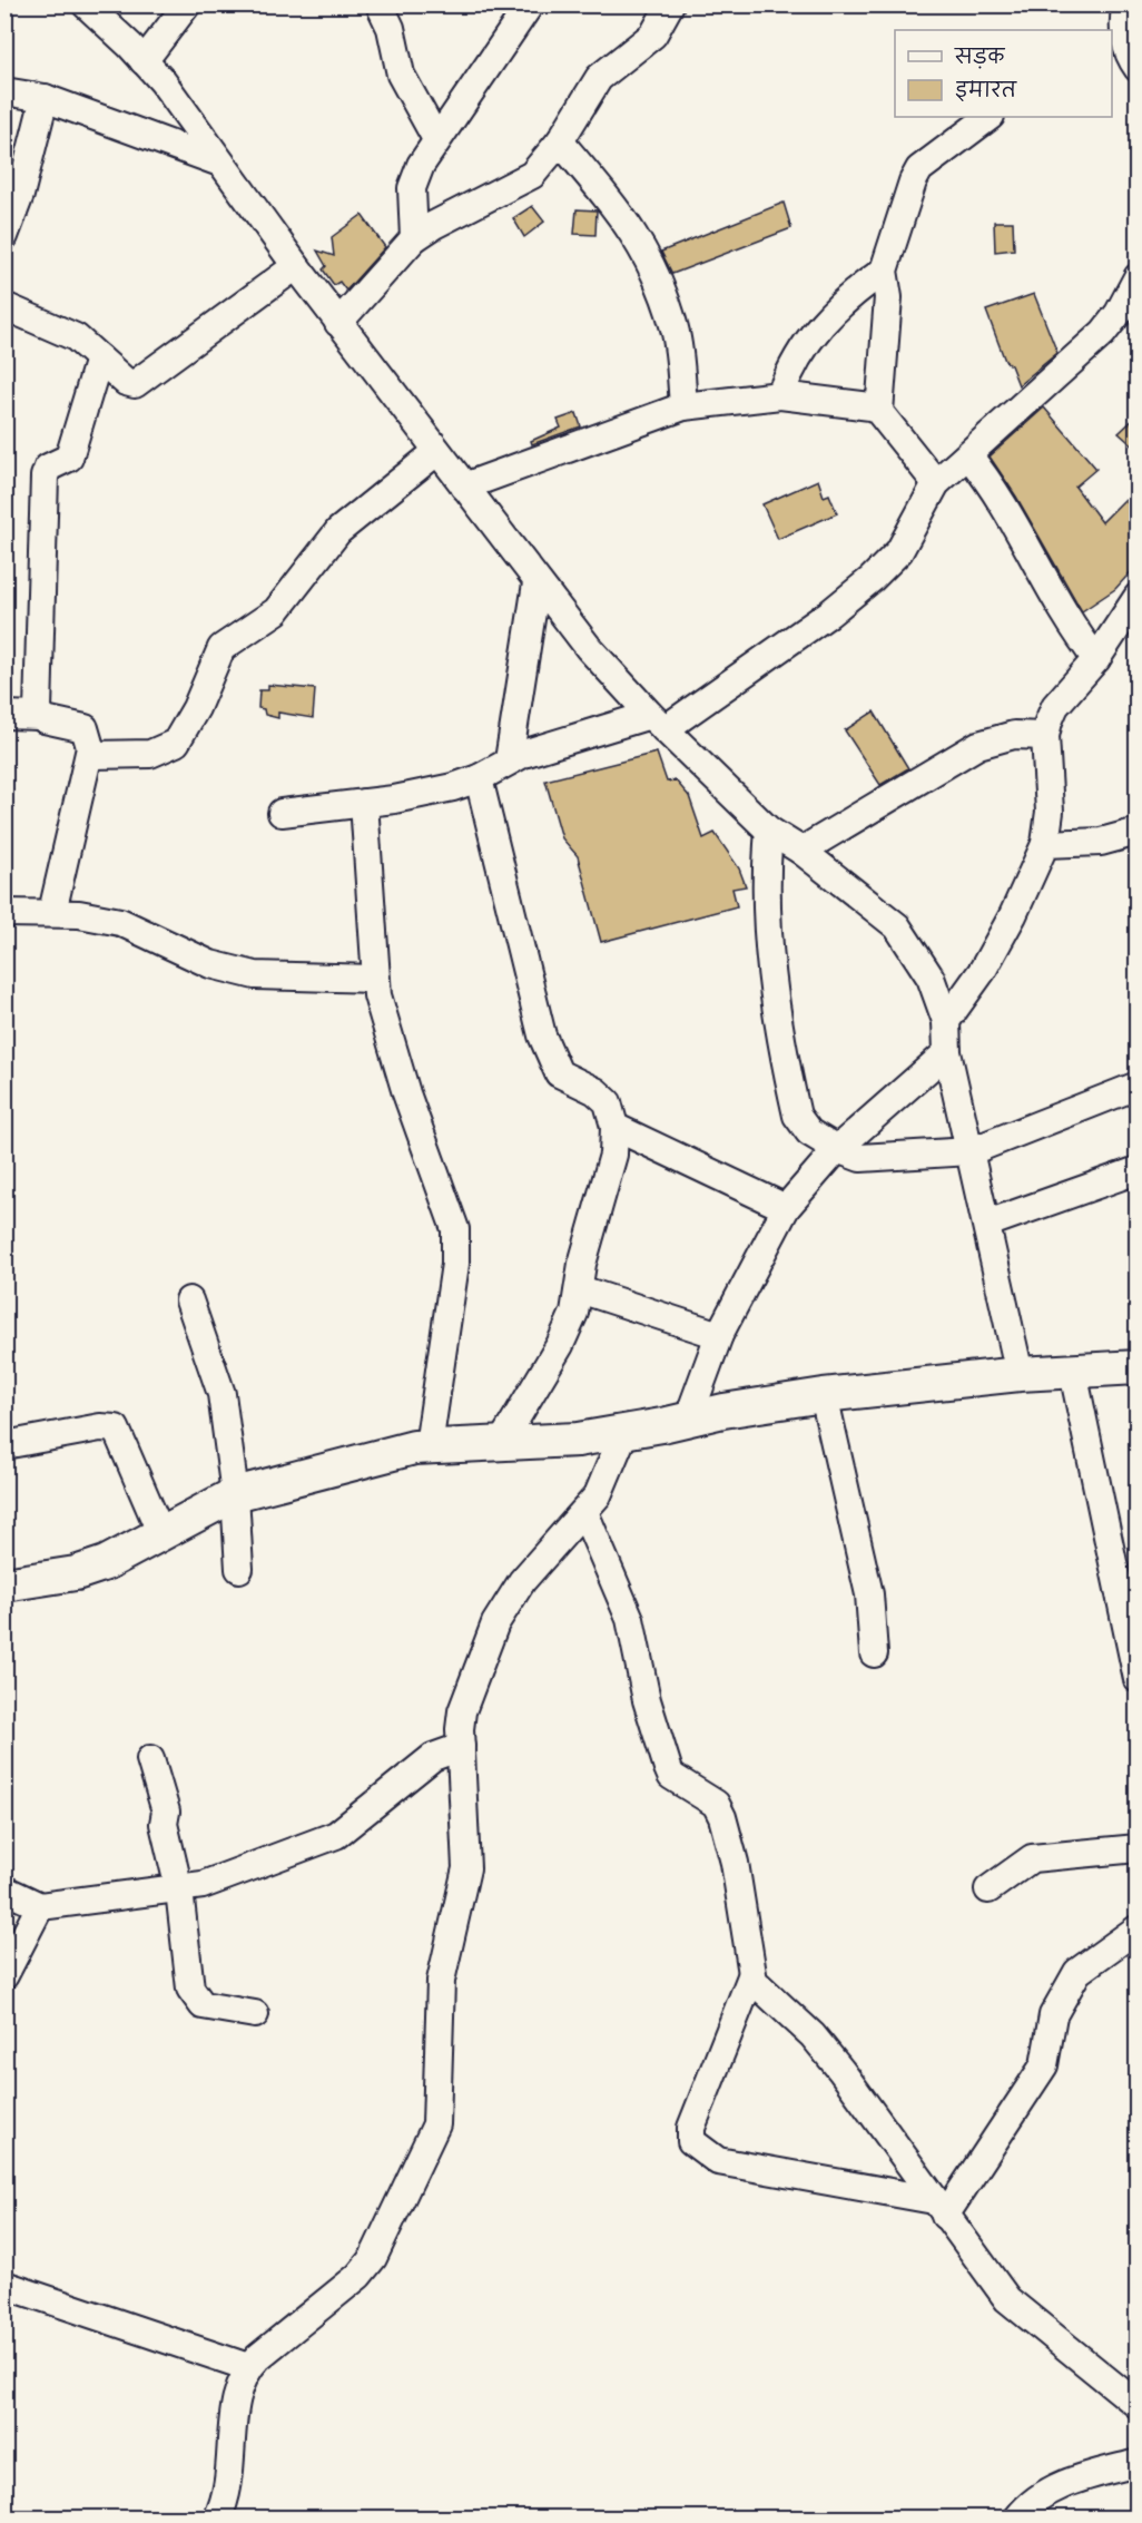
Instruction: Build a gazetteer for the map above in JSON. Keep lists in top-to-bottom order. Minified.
{"legend":["सड़क","इमारत"]}
